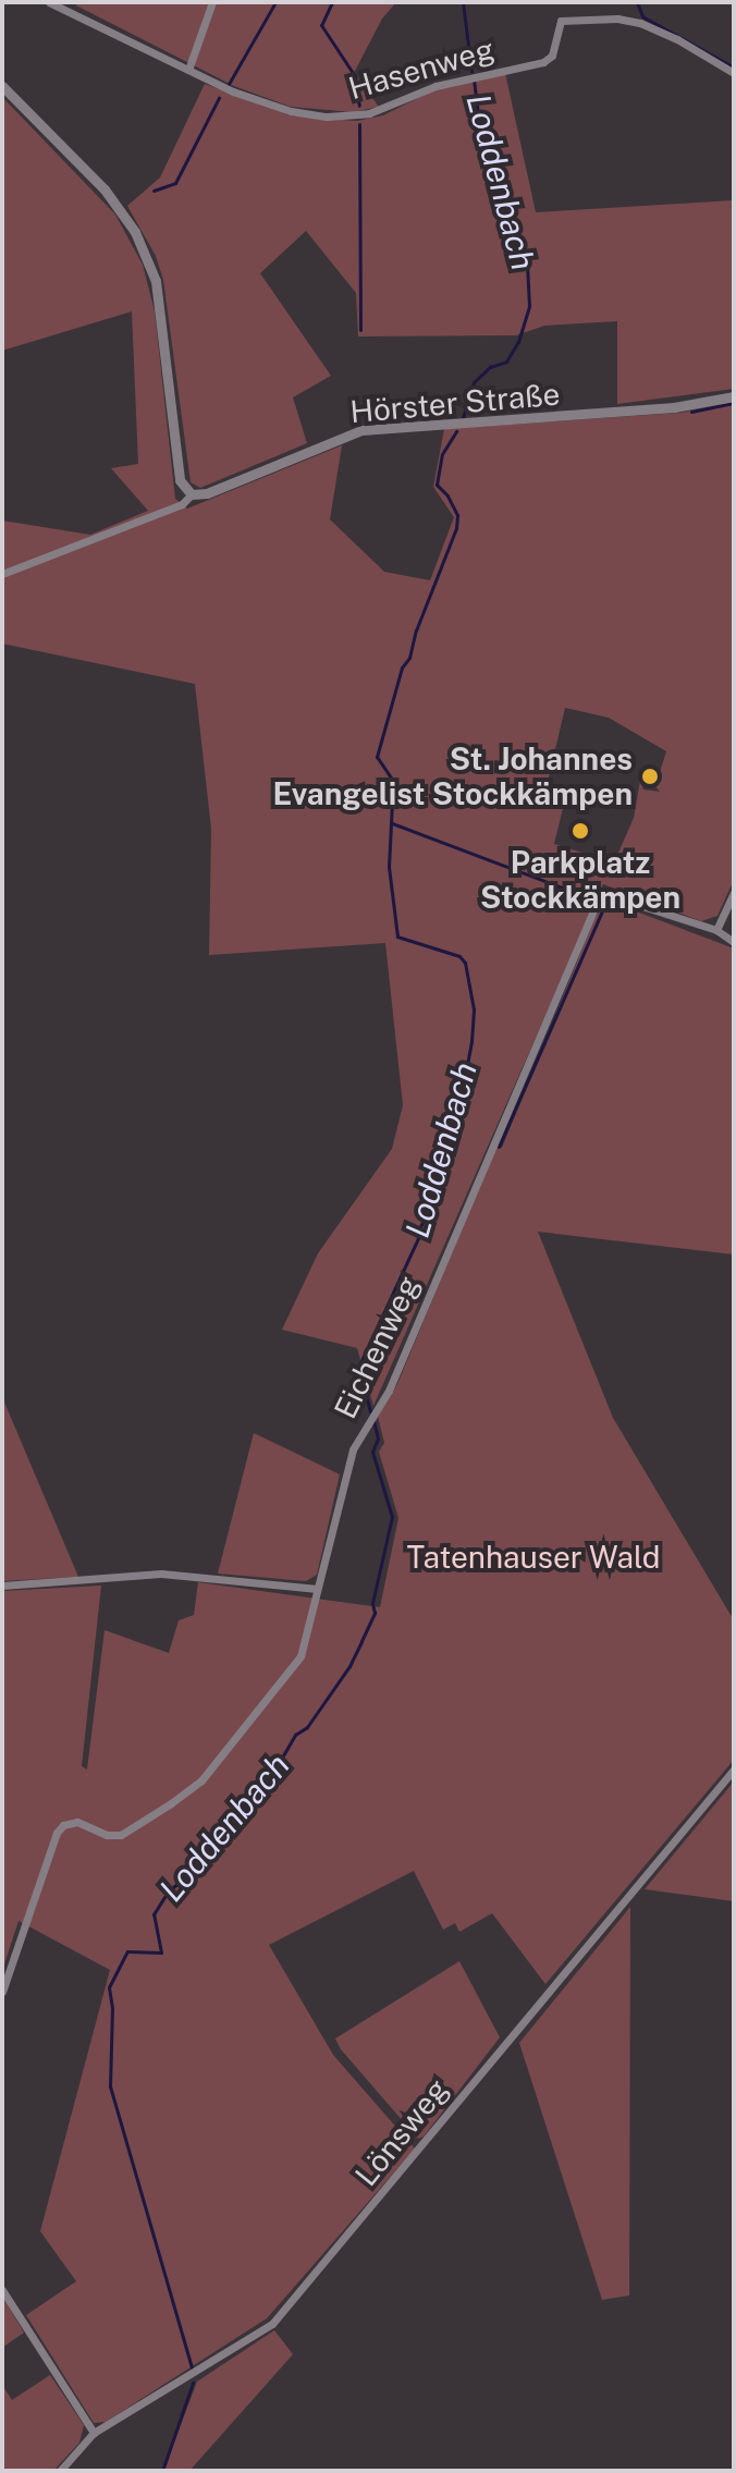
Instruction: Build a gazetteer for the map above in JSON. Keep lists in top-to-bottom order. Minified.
{"streets":{"street":["Hasenweg","Hörster Straße","Eichenweg","Lönsweg"]},"water":["Loddenbach"],"parks":["Tatenhauser Wald"],"places":["St. Johannes Evangelist Stockkämpen","Parkplatz Stockkämpen"]}
